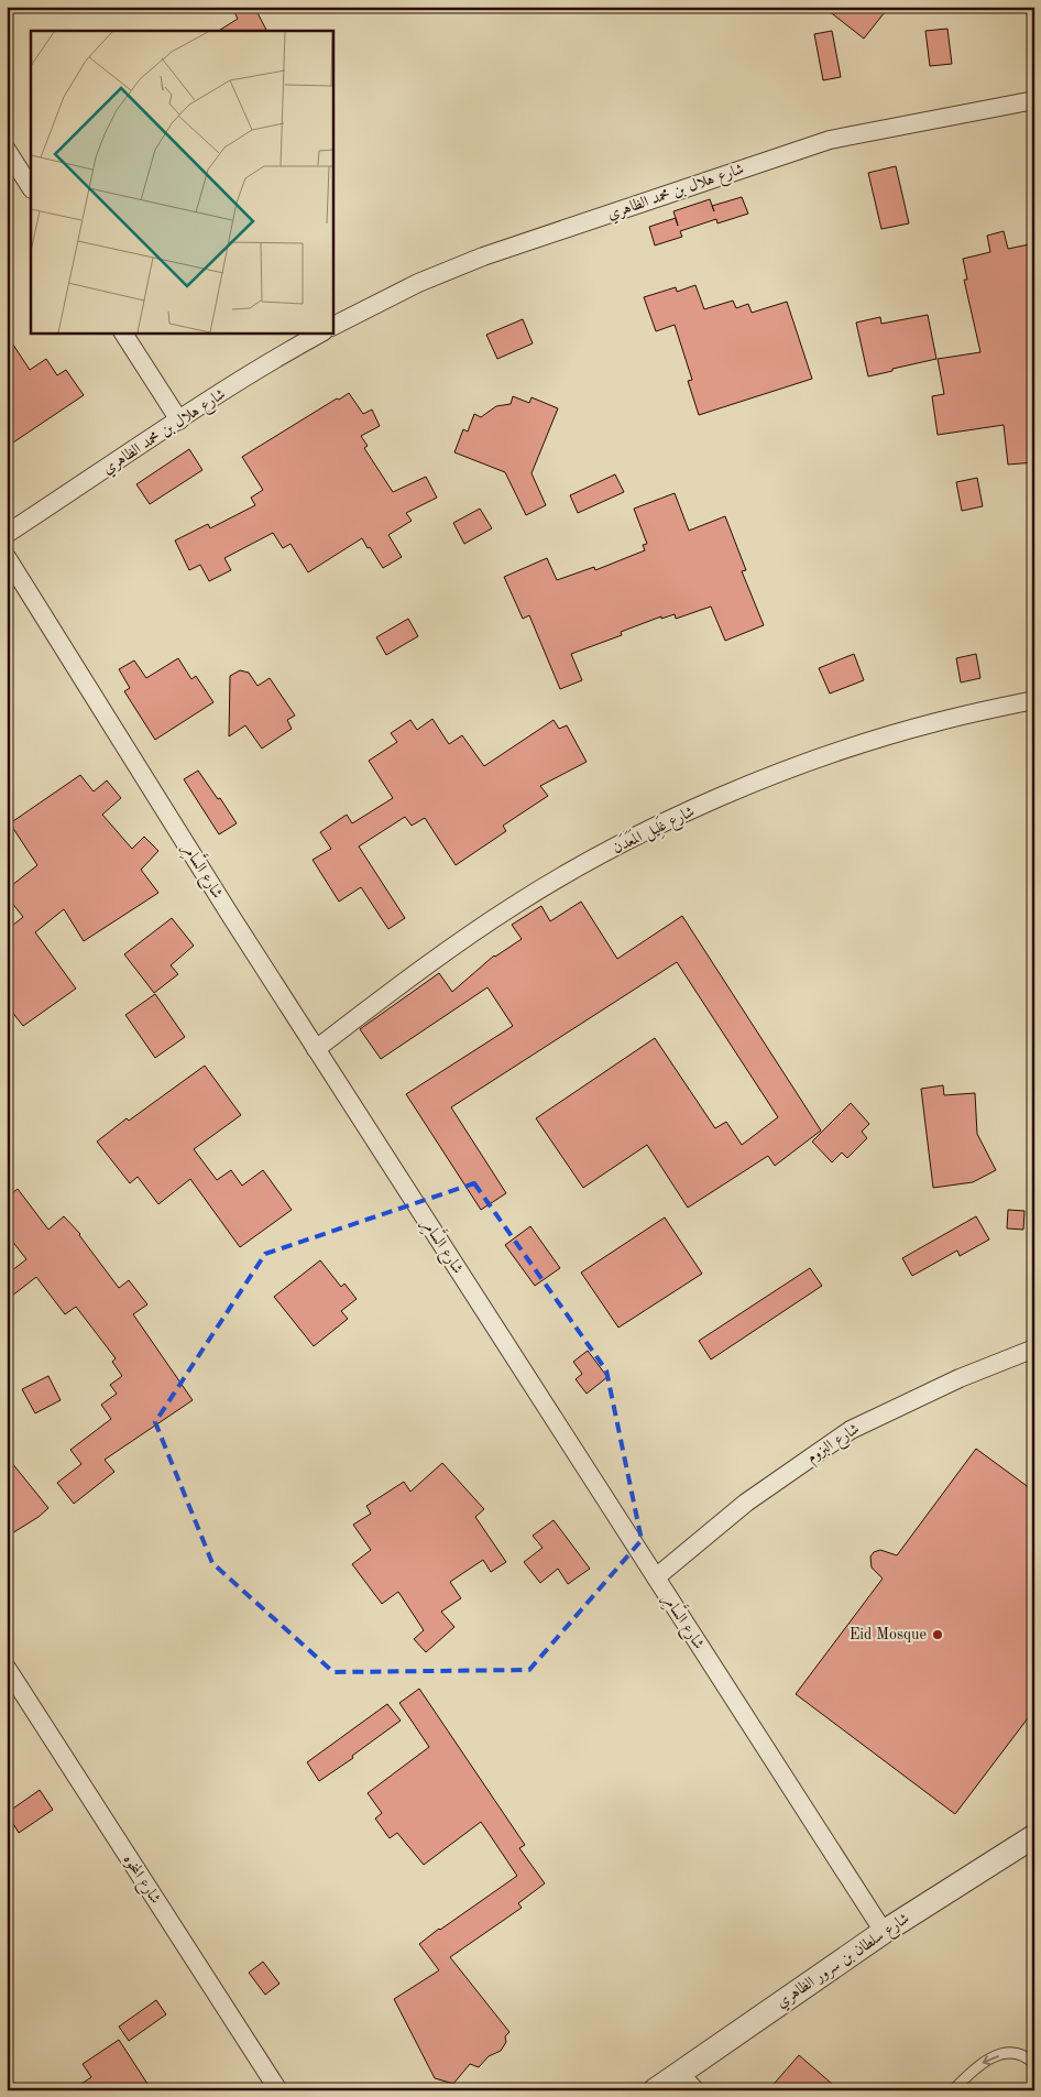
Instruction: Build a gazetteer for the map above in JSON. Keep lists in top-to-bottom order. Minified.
{"streets":{"street":["شارع هلال بن محمد الظاهري","شارع غَلِيل المَعَدَن","شارع السَّامِر","شارع البزوم","شارع المخوه","شارع سلطان بن سرور الظاهري"]},"crossings":[["شارع غَلِيل المَعَدَن","شارع السَّامِر"],["شارع السَّامِر","شارع البزوم"],["شارع السَّامِر","شارع سلطان بن سرور الظاهري"]],"places":["Eid Mosque"]}
